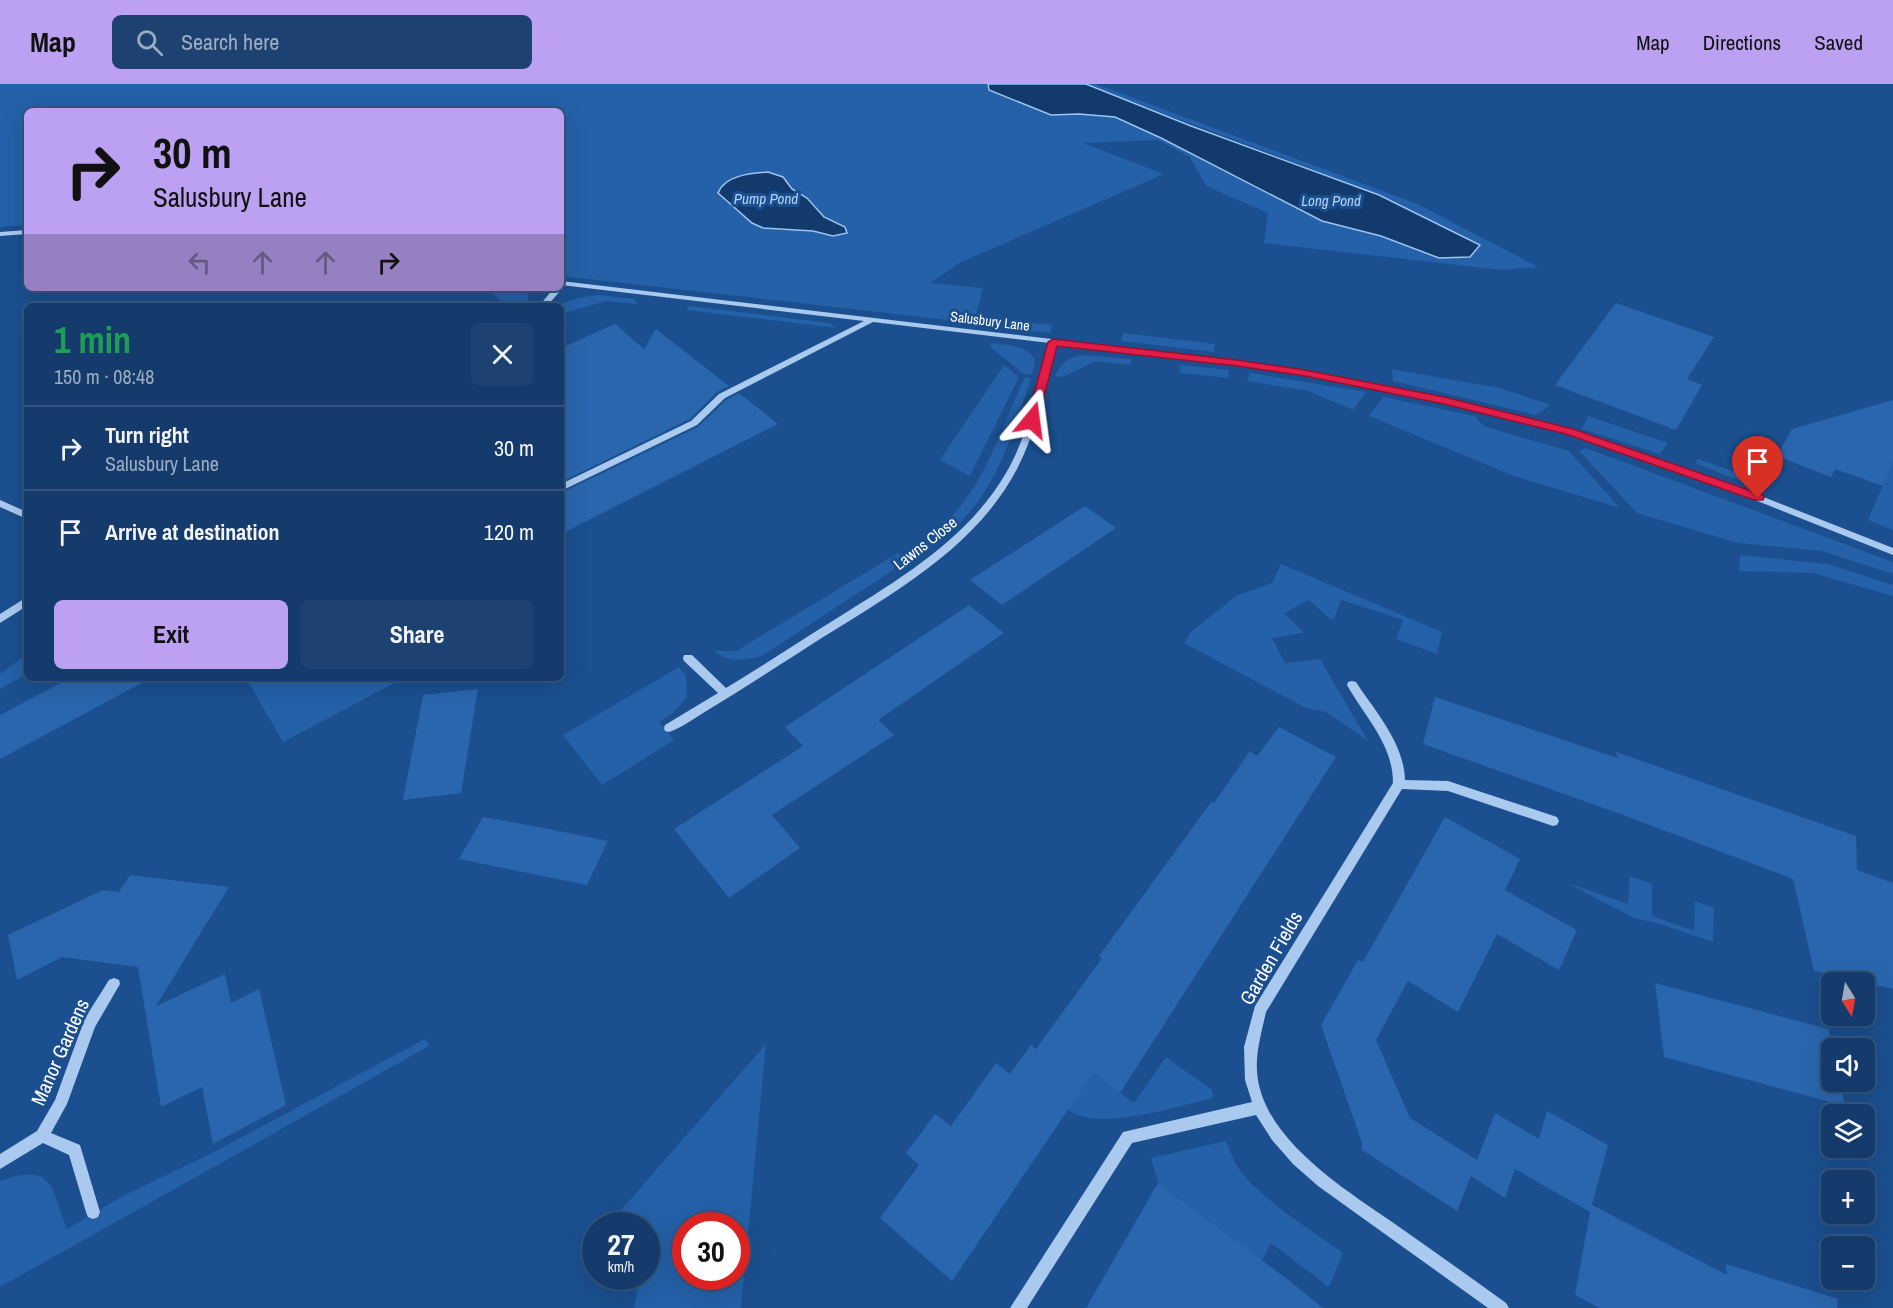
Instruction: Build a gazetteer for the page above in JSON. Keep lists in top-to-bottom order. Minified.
{"streets":{"street":["Salusbury Lane","Lawns Close","Garden Fields","Manor Gardens"]},"crossings":[["Salusbury Lane","Lawns Close"]],"water":["Pump Pond","Long Pond"],"north":"bottom","page":{"header":"Map","search":"Search here","nav":["Map","Directions","Saved"],"turn":["30 m","Salusbury Lane"],"heading":["1 min","150 m · 08:48"],"list":[{"name":"Turn right","note":"Salusbury Lane","value":"30 m"},{"name":"Arrive at destination","value":"120 m"}],"buttons":["Exit","Share"],"map_buttons":["+","−"],"speed":"27 km/h","limit":"30"}}
